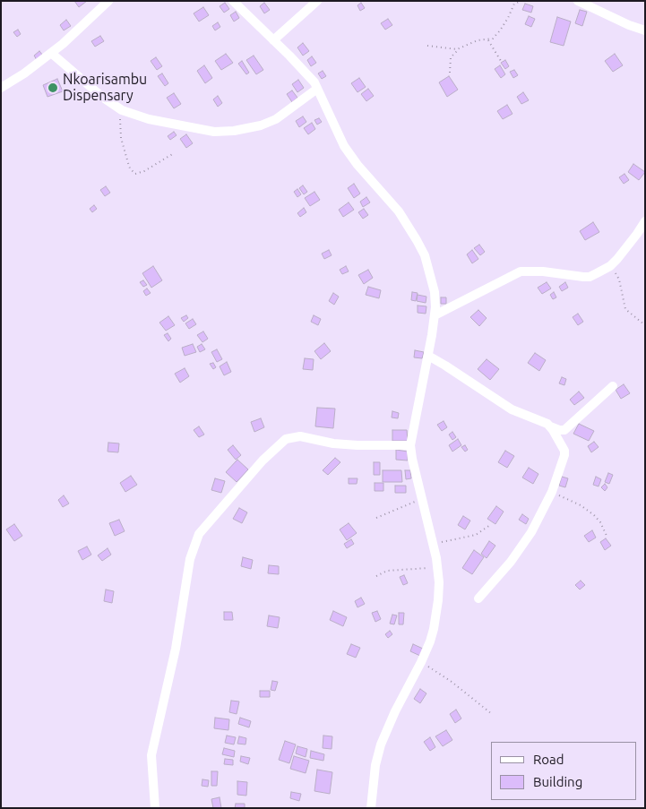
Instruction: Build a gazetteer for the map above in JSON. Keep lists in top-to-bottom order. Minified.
{"places":["Nkoarisambu Dispensary"],"legend":["Road","Building"]}
